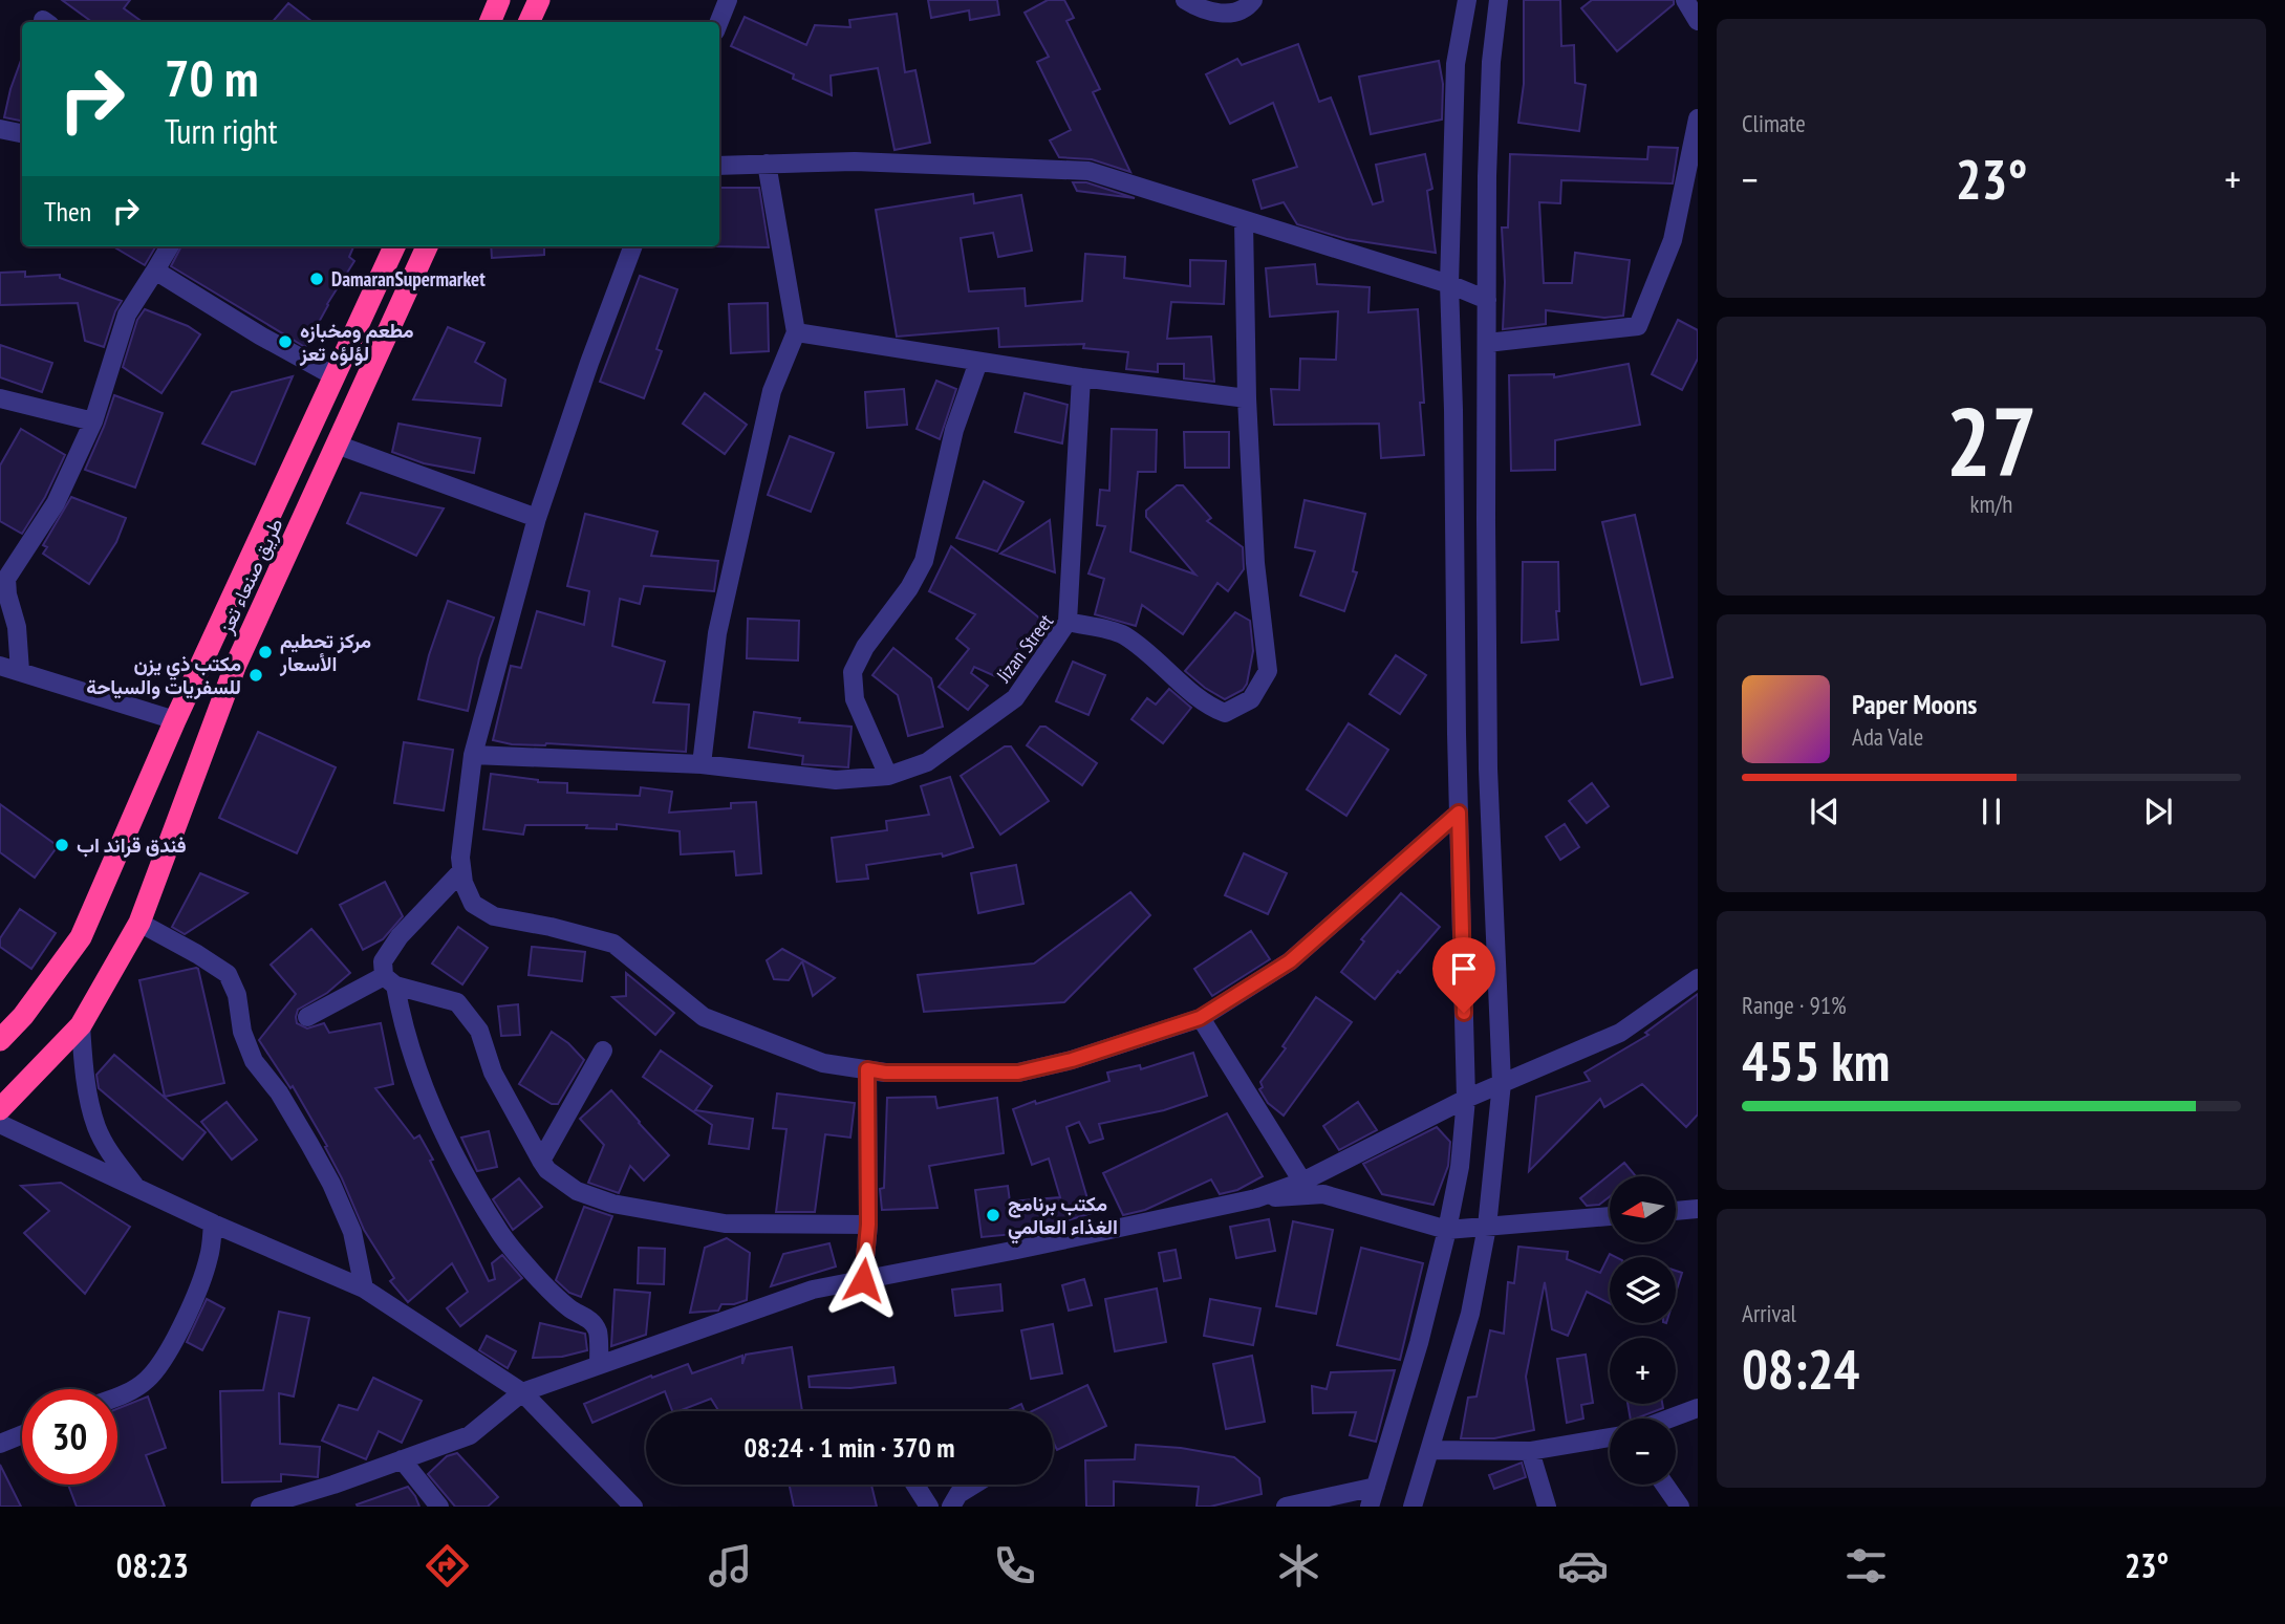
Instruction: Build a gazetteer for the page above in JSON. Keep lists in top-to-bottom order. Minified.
{"streets":{"highway":["طريق صنعاء تعز"],"street":["Jizan Street"]},"places":["DamaranSupermarket","مطعم ومخبازه لؤلؤه تعز","مركز تحطيم الأسعار","مكتب ذي يزن للسفريات والسياحة","فندق قراند اب","مكتب برنامج الغذاء العالمي"],"north":"left","page":{"tile":["Climate",["27","km/h"],["Range · 91%","455 km"],["Arrival","08:24"]],"turn":["70 m","Turn right"],"heat":["−","23°","+"],"then":"Then","song":["Paper Moons","Ada Vale"],"map_buttons":["+","−"],"limit":"30","trip":"08:24 · 1 min · 370 m","tabs":["08:23","23°"]}}
